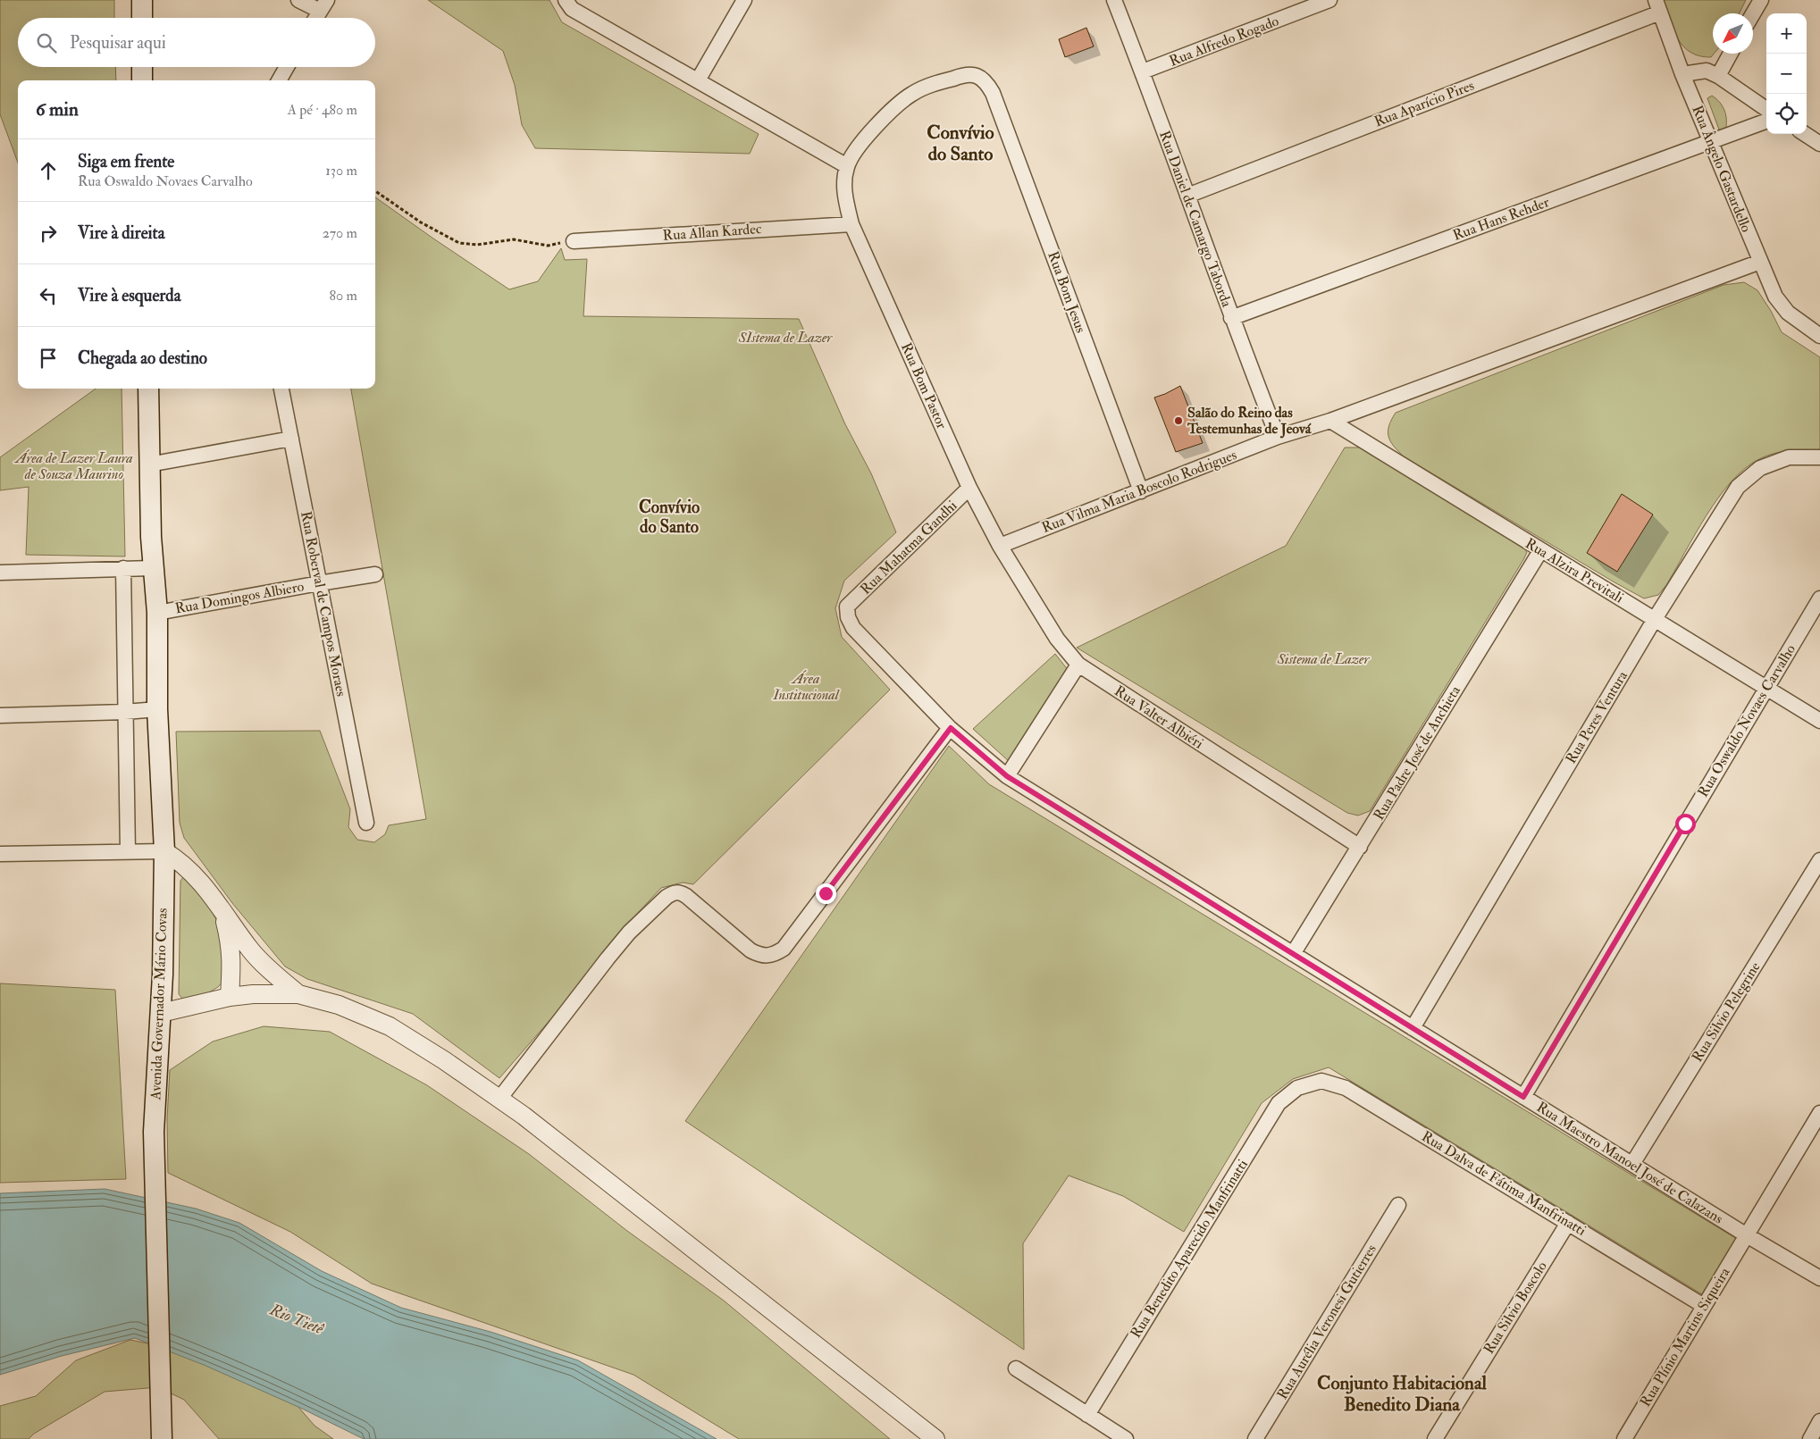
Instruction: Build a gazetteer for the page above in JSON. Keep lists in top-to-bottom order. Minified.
{"streets":{"main road":["Avenida Governador Mário Covas"],"street":["Rua Alfredo Rogado","Rua Aparício Pires","Rua Ângelo Gastardello","Rua Daniel de Camargo Taborda","Rua Hans Rehder","Rua Allan Kardec","Rua Bom Jesus","Rua Bom Pastor","Rua Vilma Maria Boscolo Rodrigues","Rua Mahatma Gandhi","Rua Alzira Previtali","Rua Domingos Albiero","Rua Roberval de Campos Moraes","Rua Valter Albiéri","Rua Peres Ventura","Rua Oswaldo Novaes Carvalho","Rua Padre José de Anchieta","Rua Silvio Pelegrine","Rua Maestro Manoel José de Calazans","Rua Dalva de Fátima Manfrinatti","Rua Benedito Aparecido Manfrinatti","Rua Silvio Boscolo","Rua Aurélia Veronesi Gutierres","Rua Plínio Martins Siqueira"]},"crossings":[["Rua Alfredo Rogado","Rua Daniel de Camargo Taborda"],["Rua Aparício Pires","Rua Ângelo Gastardello"],["Rua Aparício Pires","Rua Daniel de Camargo Taborda"],["Rua Ângelo Gastardello","Rua Hans Rehder"],["Rua Ângelo Gastardello","Rua Vilma Maria Boscolo Rodrigues"],["Rua Daniel de Camargo Taborda","Rua Hans Rehder"],["Rua Daniel de Camargo Taborda","Rua Vilma Maria Boscolo Rodrigues"],["Rua Allan Kardec","Rua Bom Pastor"],["Rua Bom Jesus","Rua Bom Pastor"],["Rua Bom Jesus","Rua Vilma Maria Boscolo Rodrigues"],["Rua Bom Pastor","Rua Vilma Maria Boscolo Rodrigues"],["Rua Bom Pastor","Rua Mahatma Gandhi"],["Rua Bom Pastor","Rua Valter Albiéri"],["Rua Vilma Maria Boscolo Rodrigues","Rua Alzira Previtali"],["Rua Vilma Maria Boscolo Rodrigues","Rua Valter Albiéri"],["Rua Mahatma Gandhi","Rua Maestro Manoel José de Calazans"],["Rua Alzira Previtali","Rua Peres Ventura"],["Rua Alzira Previtali","Rua Oswaldo Novaes Carvalho"],["Rua Alzira Previtali","Rua Padre José de Anchieta"],["Rua Domingos Albiero","Rua Roberval de Campos Moraes"],["Rua Domingos Albiero","Avenida Governador Mário Covas"],["Rua Valter Albiéri","Rua Padre José de Anchieta"],["Rua Peres Ventura","Rua Maestro Manoel José de Calazans"],["Rua Oswaldo Novaes Carvalho","Rua Maestro Manoel José de Calazans"],["Rua Padre José de Anchieta","Rua Maestro Manoel José de Calazans"],["Rua Silvio Pelegrine","Rua Maestro Manoel José de Calazans"],["Rua Maestro Manoel José de Calazans","Rua Plínio Martins Siqueira"],["Rua Dalva de Fátima Manfrinatti","Rua Benedito Aparecido Manfrinatti"],["Rua Dalva de Fátima Manfrinatti","Rua Silvio Boscolo"],["Rua Dalva de Fátima Manfrinatti","Rua Plínio Martins Siqueira"]],"districts":["Convívio do Santo","Convívio do Santo","Conjunto Habitacional Benedito Diana"],"water":["Rio Tietê"],"parks":["SIstema de Lazer","Área de Lazer Laura de Souza Maurino","Sistema de Lazer","Área Institucional"],"places":["Salão do Reino das Testemunhas de Jeová"],"north":"bottom left","page":{"map_buttons":["+","−"],"search":"Pesquisar aqui","heading":["6 min","A pé · 480 m"],"list":[["Siga em frente","Rua Oswaldo Novaes Carvalho","130 m"],["Vire à direita","270 m"],["Vire à esquerda","80 m"],"Chegada ao destino"]}}
